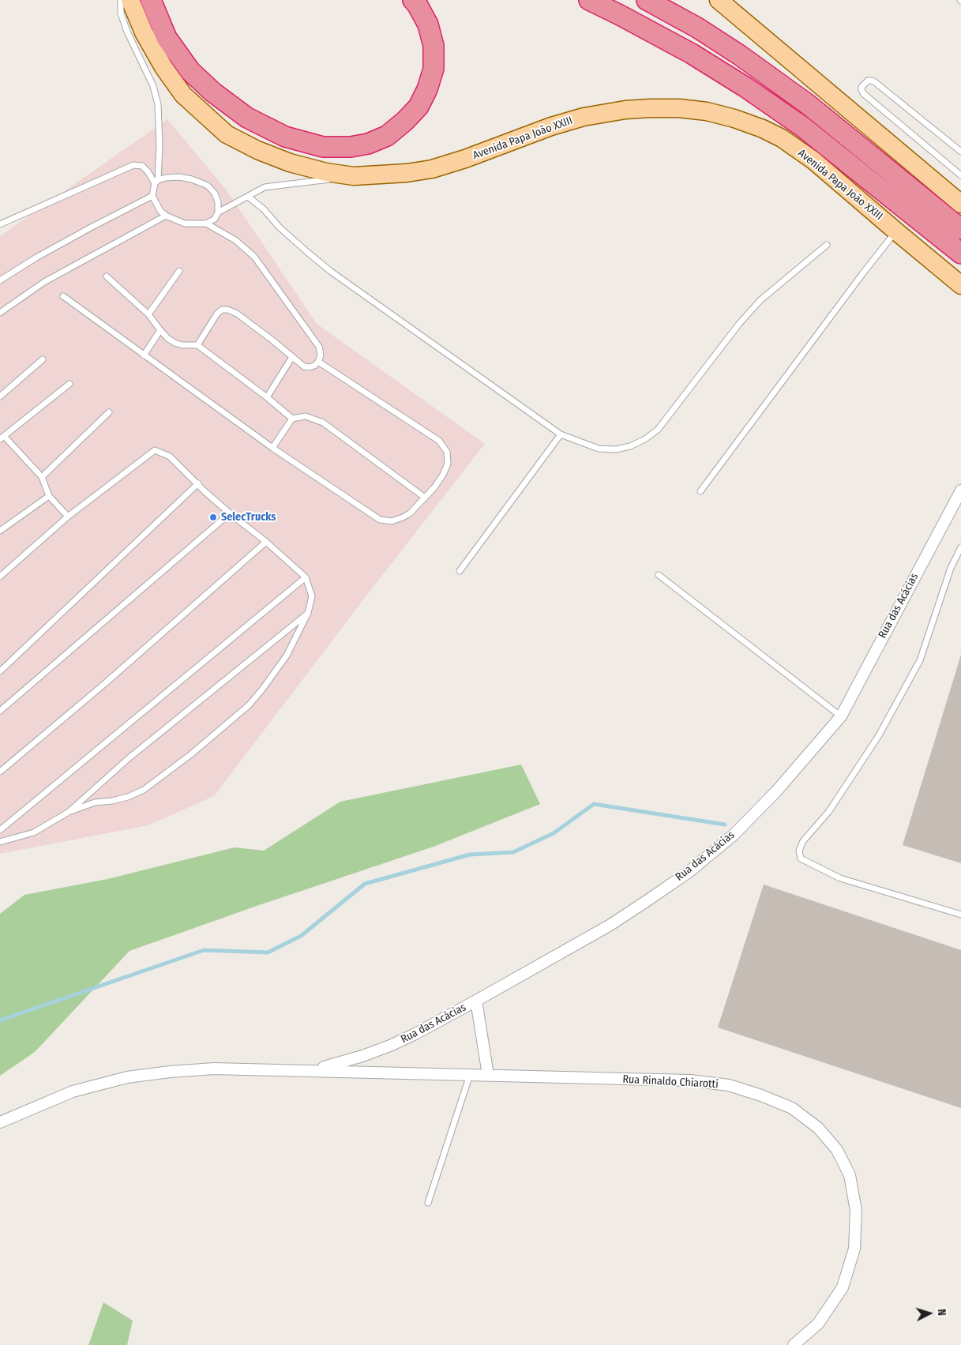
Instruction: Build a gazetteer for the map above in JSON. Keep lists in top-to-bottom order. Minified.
{"streets":{"highway":["Avenida Papa João XXIII"],"street":["Rua das Acácias","Rua Rinaldo Chiarotti"]},"crossings":[["Rua das Acácias","Rua Rinaldo Chiarotti"]],"places":["SelecTrucks"],"north":"right"}
